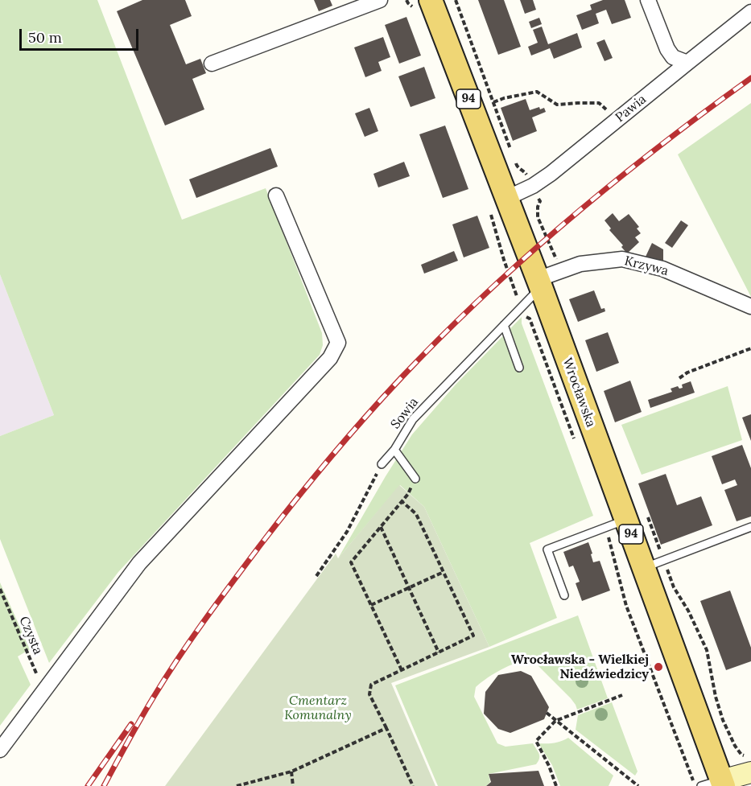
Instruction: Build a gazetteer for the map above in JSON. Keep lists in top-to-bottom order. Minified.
{"streets":{"main road":["94","Wrocławska"],"street":["Pawia","Krzywa"],"lane":["Sowia"],"path":["Czysta"]},"crossings":[["Pawia","Wrocławska"],["Krzywa","Wrocławska"],["Krzywa","Sowia"],["Wrocławska","Sowia"]],"parks":["Cmentarz Komunalny"],"places":["Wrocławska - Wielkiej Niedźwiedzicy"],"scale_bar":"50 m"}
